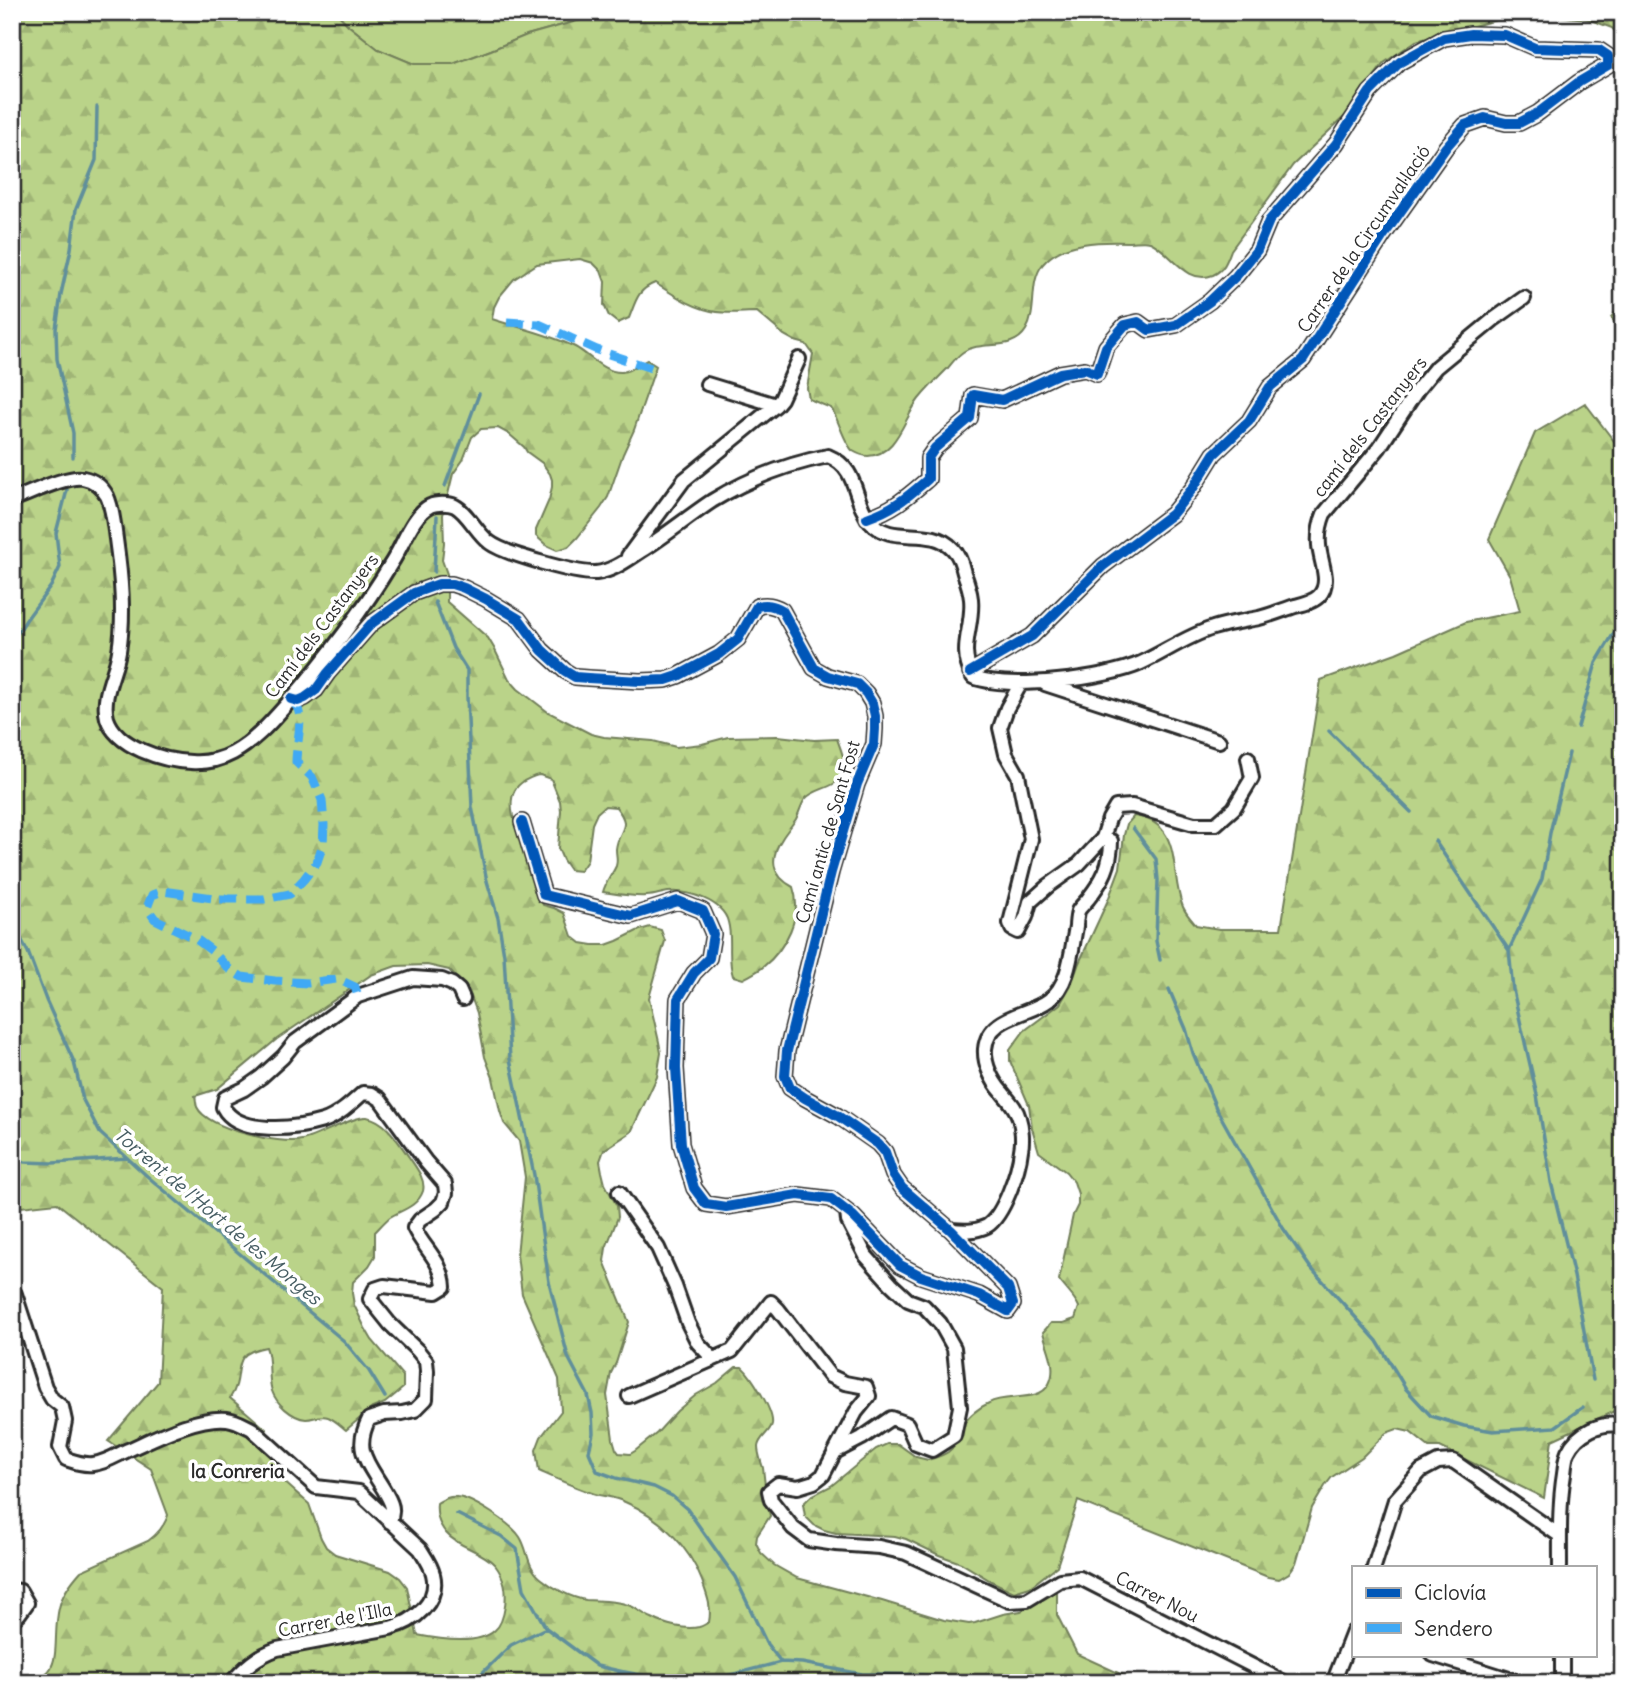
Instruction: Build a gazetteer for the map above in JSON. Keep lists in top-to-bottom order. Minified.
{"streets":{"street":["Carrer de la Circumval·lació","camí dels Castanyers","Camí dels Castanyers","Camí antic de Sant Fost","Carrer Nou","Carrer de l'Illa"]},"crossings":[["Carrer de la Circumval·lació","camí dels Castanyers"],["Camí dels Castanyers","Camí antic de Sant Fost"]],"districts":["la Conreria"],"water":["Torrent de l'Hort de les Monges"],"legend":["Ciclovía","Sendero"]}
